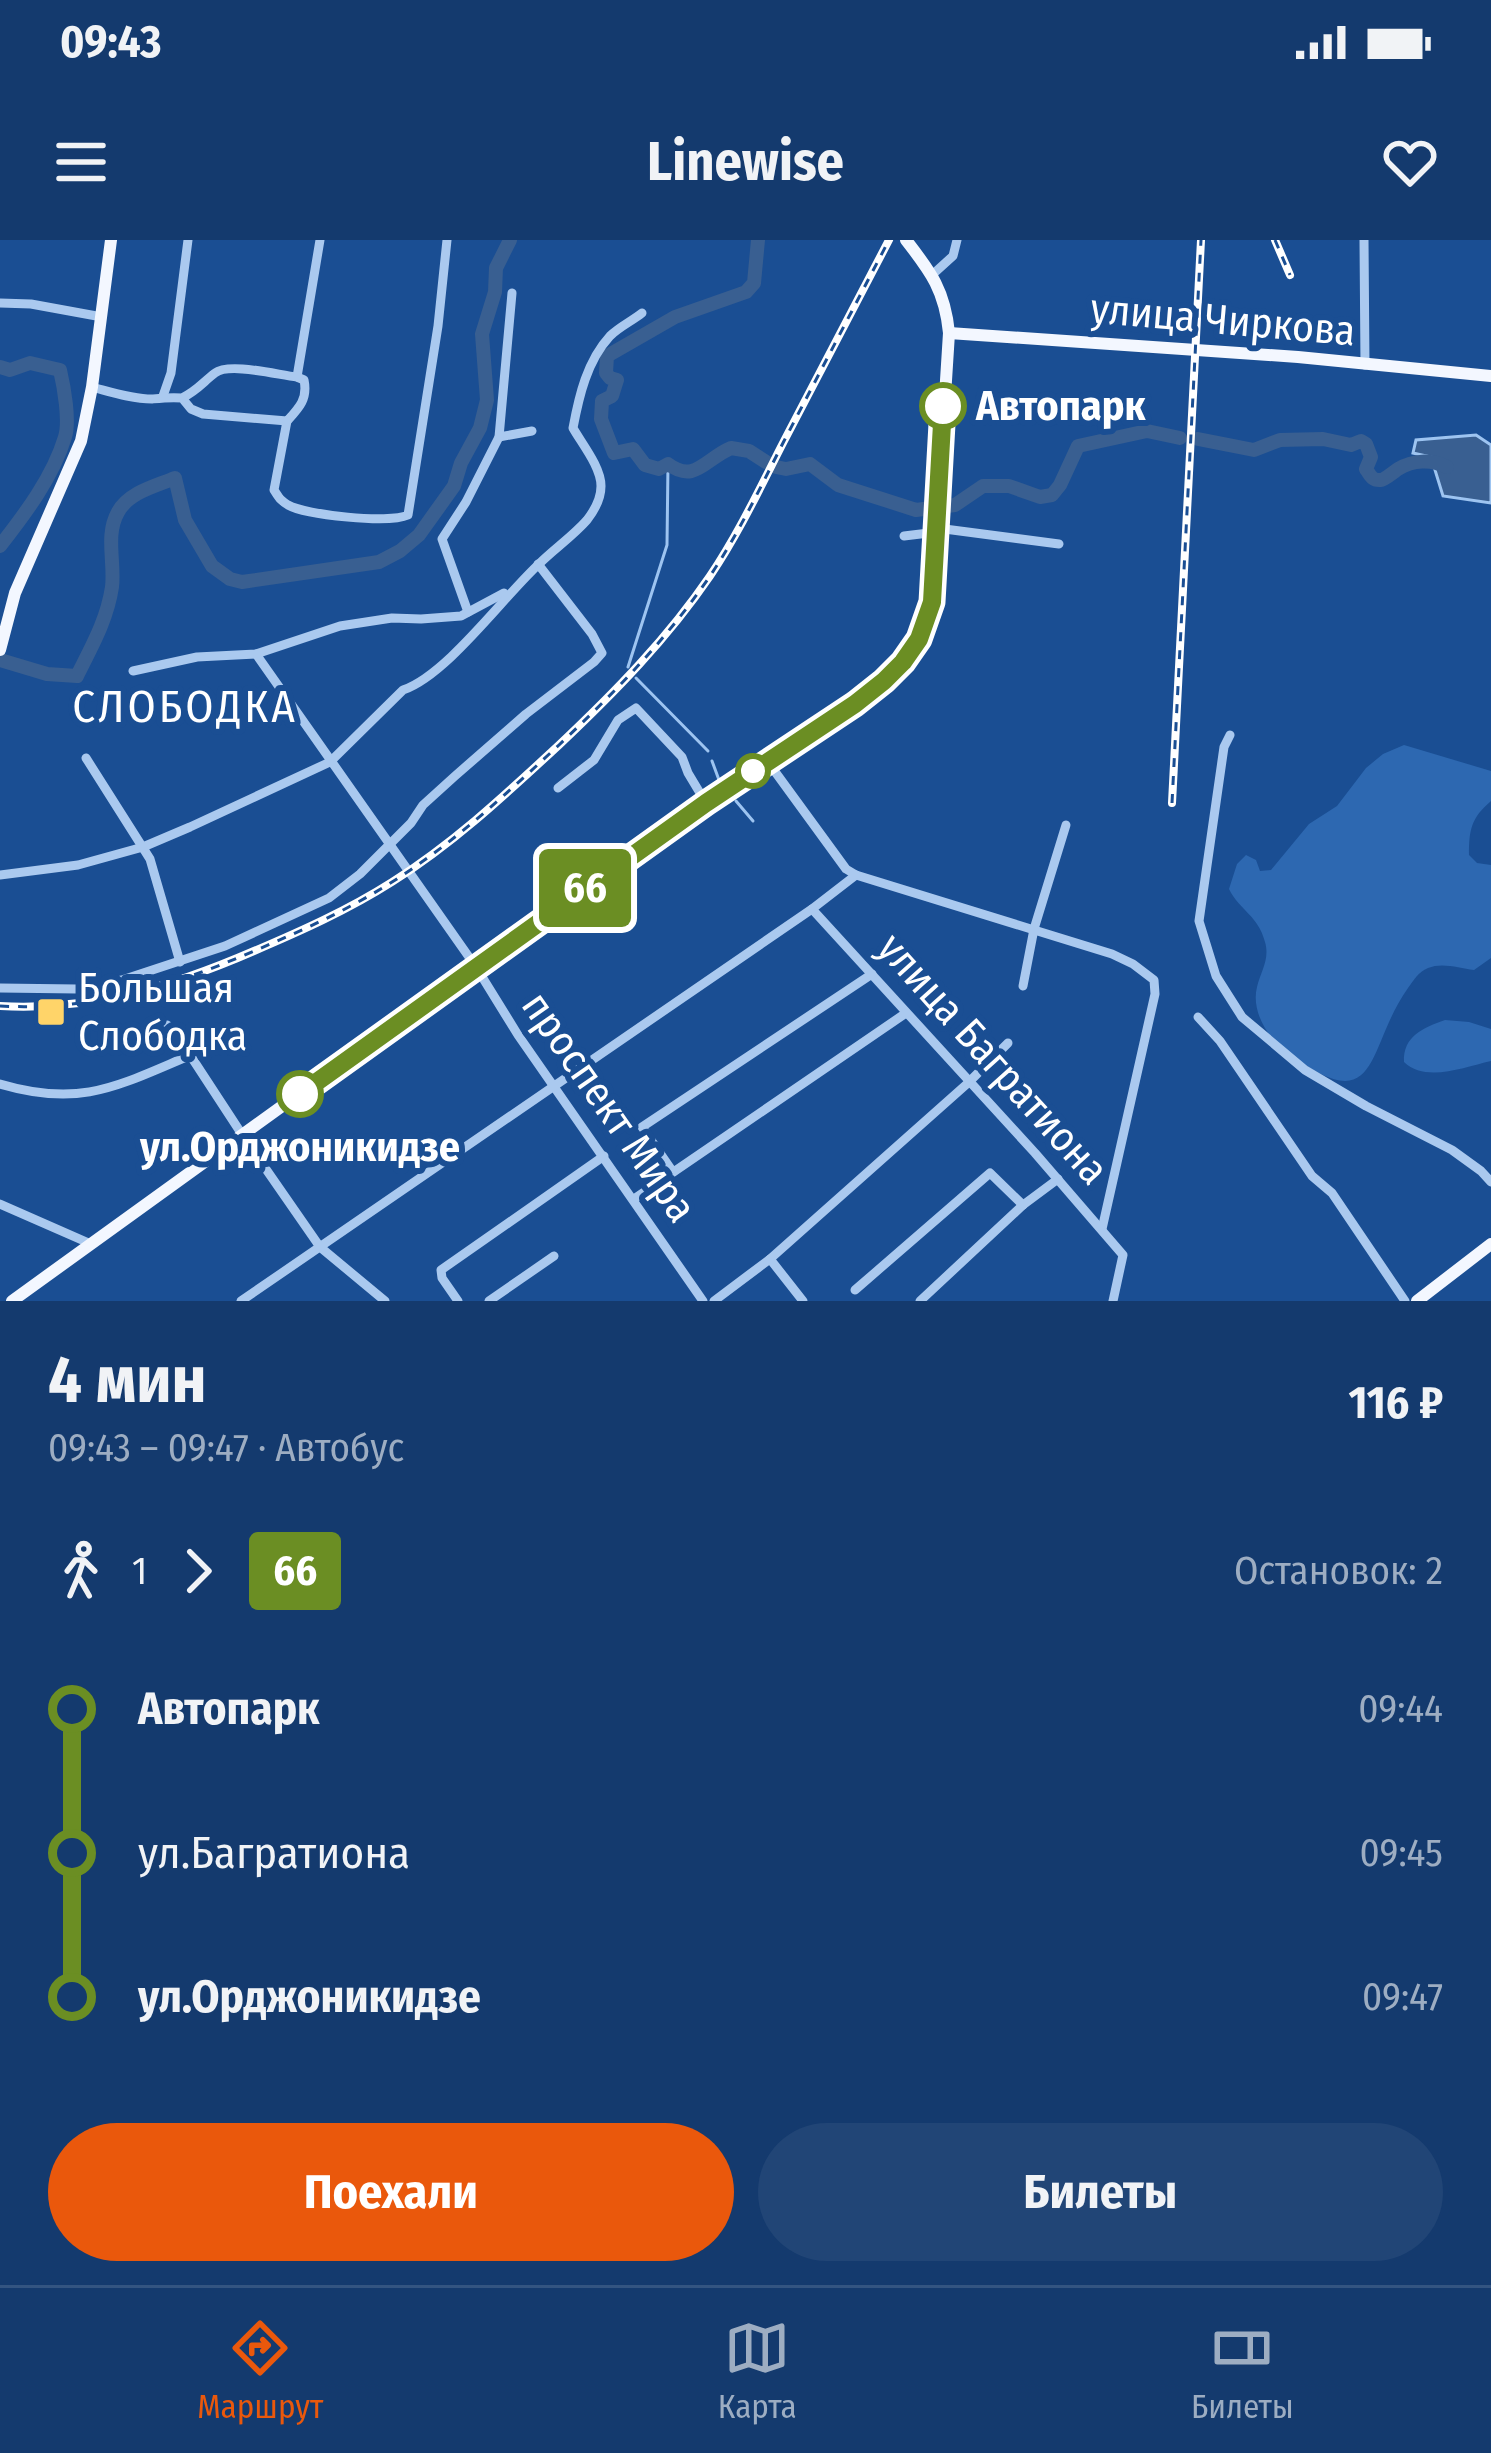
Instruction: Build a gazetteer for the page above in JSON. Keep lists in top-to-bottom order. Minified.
{"streets":{"main road":["улица Чиркова"],"street":["улица Багратиона","проспект Мира"]},"districts":["СЛОБОДКА"],"places":{"other":["Автопарк","ул.Орджоникидзе"],"transit":["Большая Слободка"]},"lines":["bus line 66"],"page":{"status":"09:43","header":"Linewise","on_map":"66","heading":["4 мин","09:43 – 09:47 · Автобус","116 ₽"],"legs":["1","66","Остановок: 2"],"list":[{"name":"Автопарк","value":"09:44"},{"name":"ул.Багратиона","value":"09:45"},{"name":"ул.Орджоникидзе","value":"09:47"}],"buttons":["Поехали","Билеты"],"tabs":["Маршрут","Карта","Билеты"]}}
